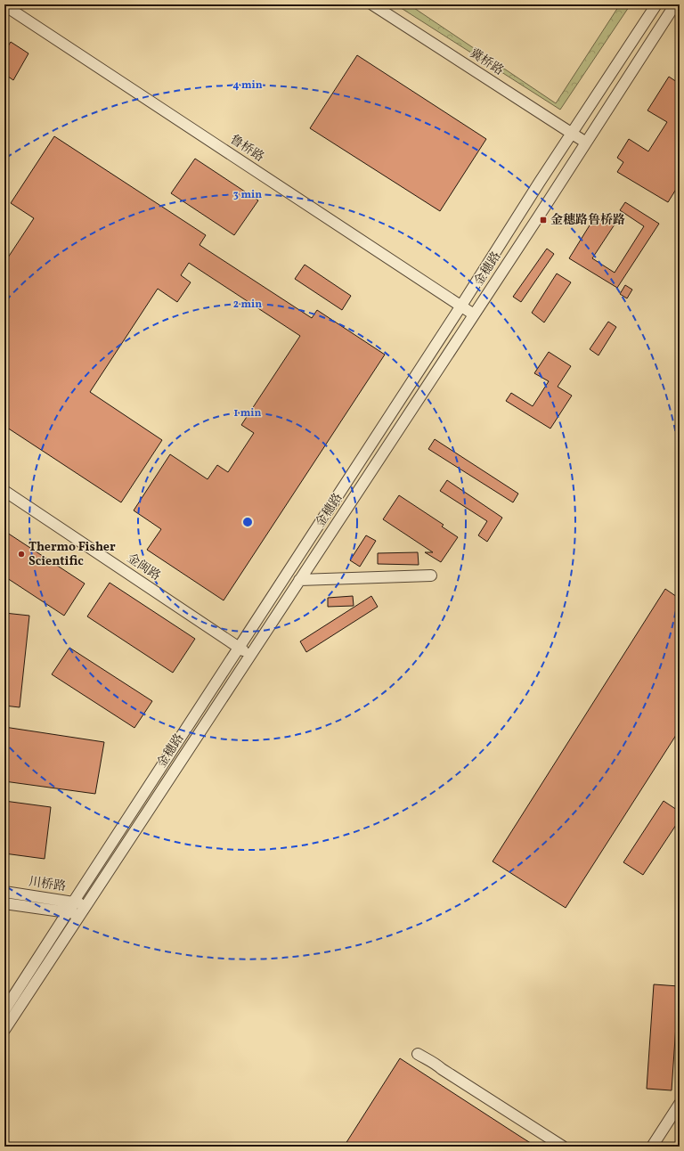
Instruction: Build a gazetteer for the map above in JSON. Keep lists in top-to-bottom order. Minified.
{"streets":{"street":["冀桥路","鲁桥路","金穗路","金闽路","川桥路"]},"crossings":[["冀桥路","金穗路"],["鲁桥路","金穗路"],["金穗路","金闽路"],["金穗路","川桥路"]],"places":{"transit":["金穗路鲁桥路"],"other":["Thermo Fisher Scientific"]},"rings":["4 min","3 min","2 min","1 min"]}
